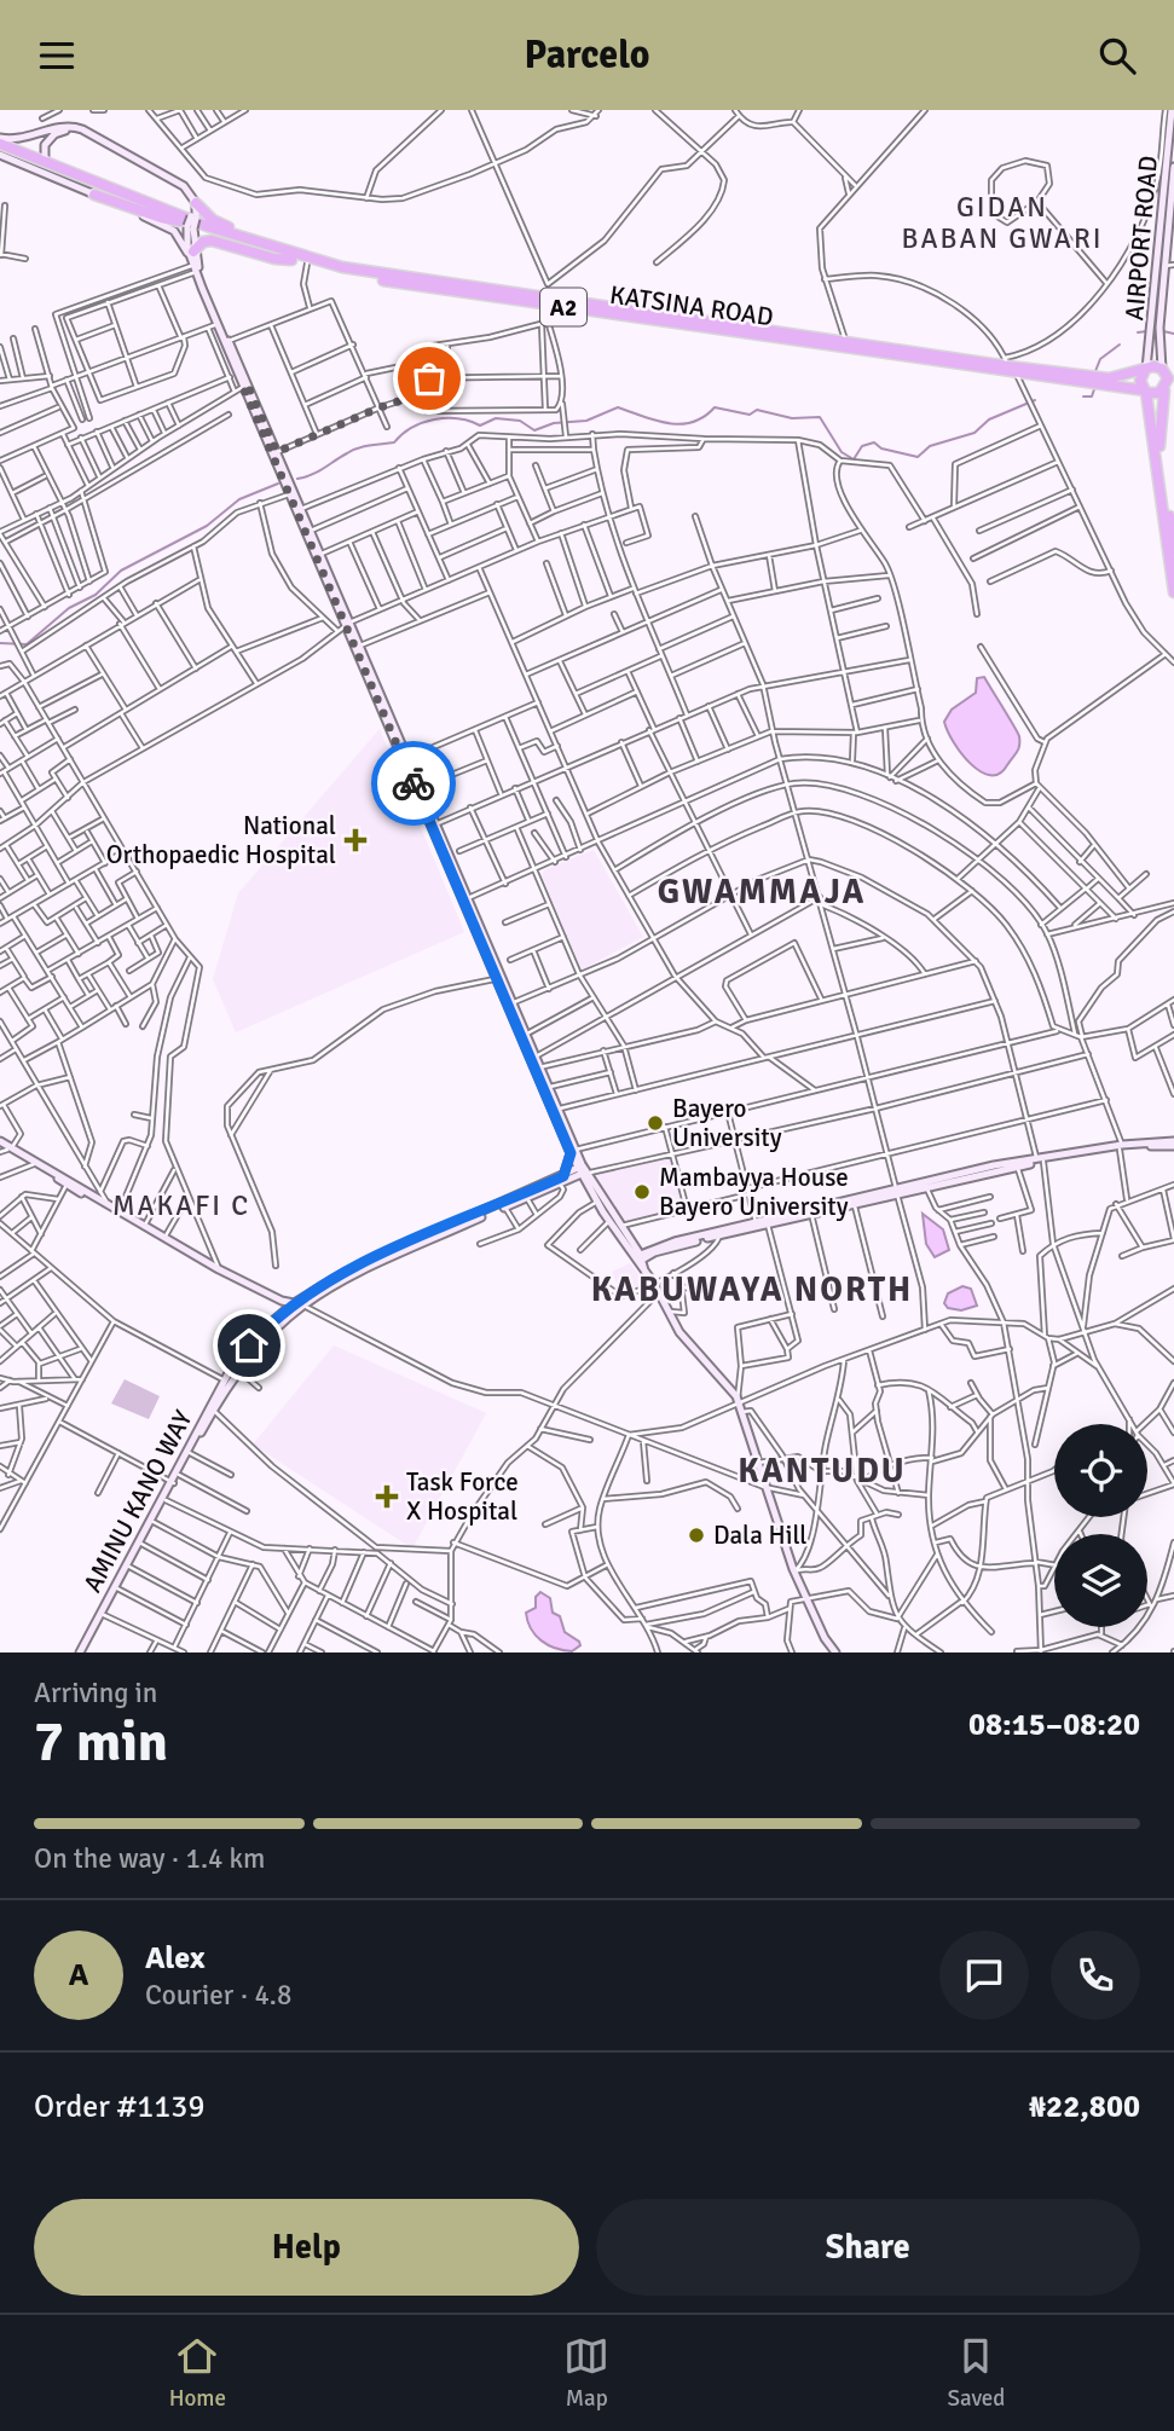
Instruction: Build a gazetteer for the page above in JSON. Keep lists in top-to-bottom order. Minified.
{"streets":{"highway":["KATSINA ROAD","A2"],"main road":["AIRPORT ROAD","AMINU KANO WAY"]},"crossings":[["AIRPORT ROAD","KATSINA ROAD"],["AIRPORT ROAD","A2"],["KATSINA ROAD","A2"]],"districts":["GIDAN BABAN GWARI","GWAMMAJA","MAKAFI C","KABUWAYA NORTH","KANTUDU"],"places":{"health":["National Orthopaedic Hospital","Task Force X Hospital"],"other":["Bayero University","Mambayya House Bayero University","Dala Hill"]},"page":{"header":"Parcelo","heading":["7 min","Arriving in","08:15–08:20"],"panel":["Alex","Courier · 4.8","Order #1139","₦22,800"],"bar":"On the way · 1.4 km","round":"A","buttons":["Help","Share"],"tabs":["Home","Map","Saved"]}}
